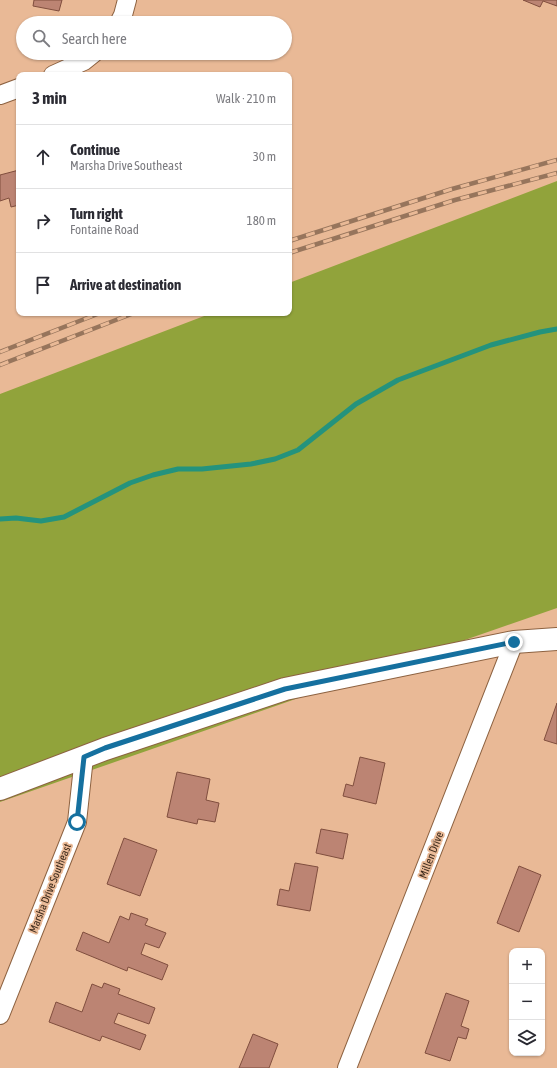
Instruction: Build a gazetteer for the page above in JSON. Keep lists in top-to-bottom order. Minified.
{"streets":{"street":["Millen Drive","Marsha Drive Southeast"]},"page":{"search":"Search here","heading":["3 min","Walk · 210 m"],"list":[["Continue","Marsha Drive Southeast","30 m"],["Turn right","Fontaine Road","180 m"],"Arrive at destination"],"map_buttons":["+","−"]}}
